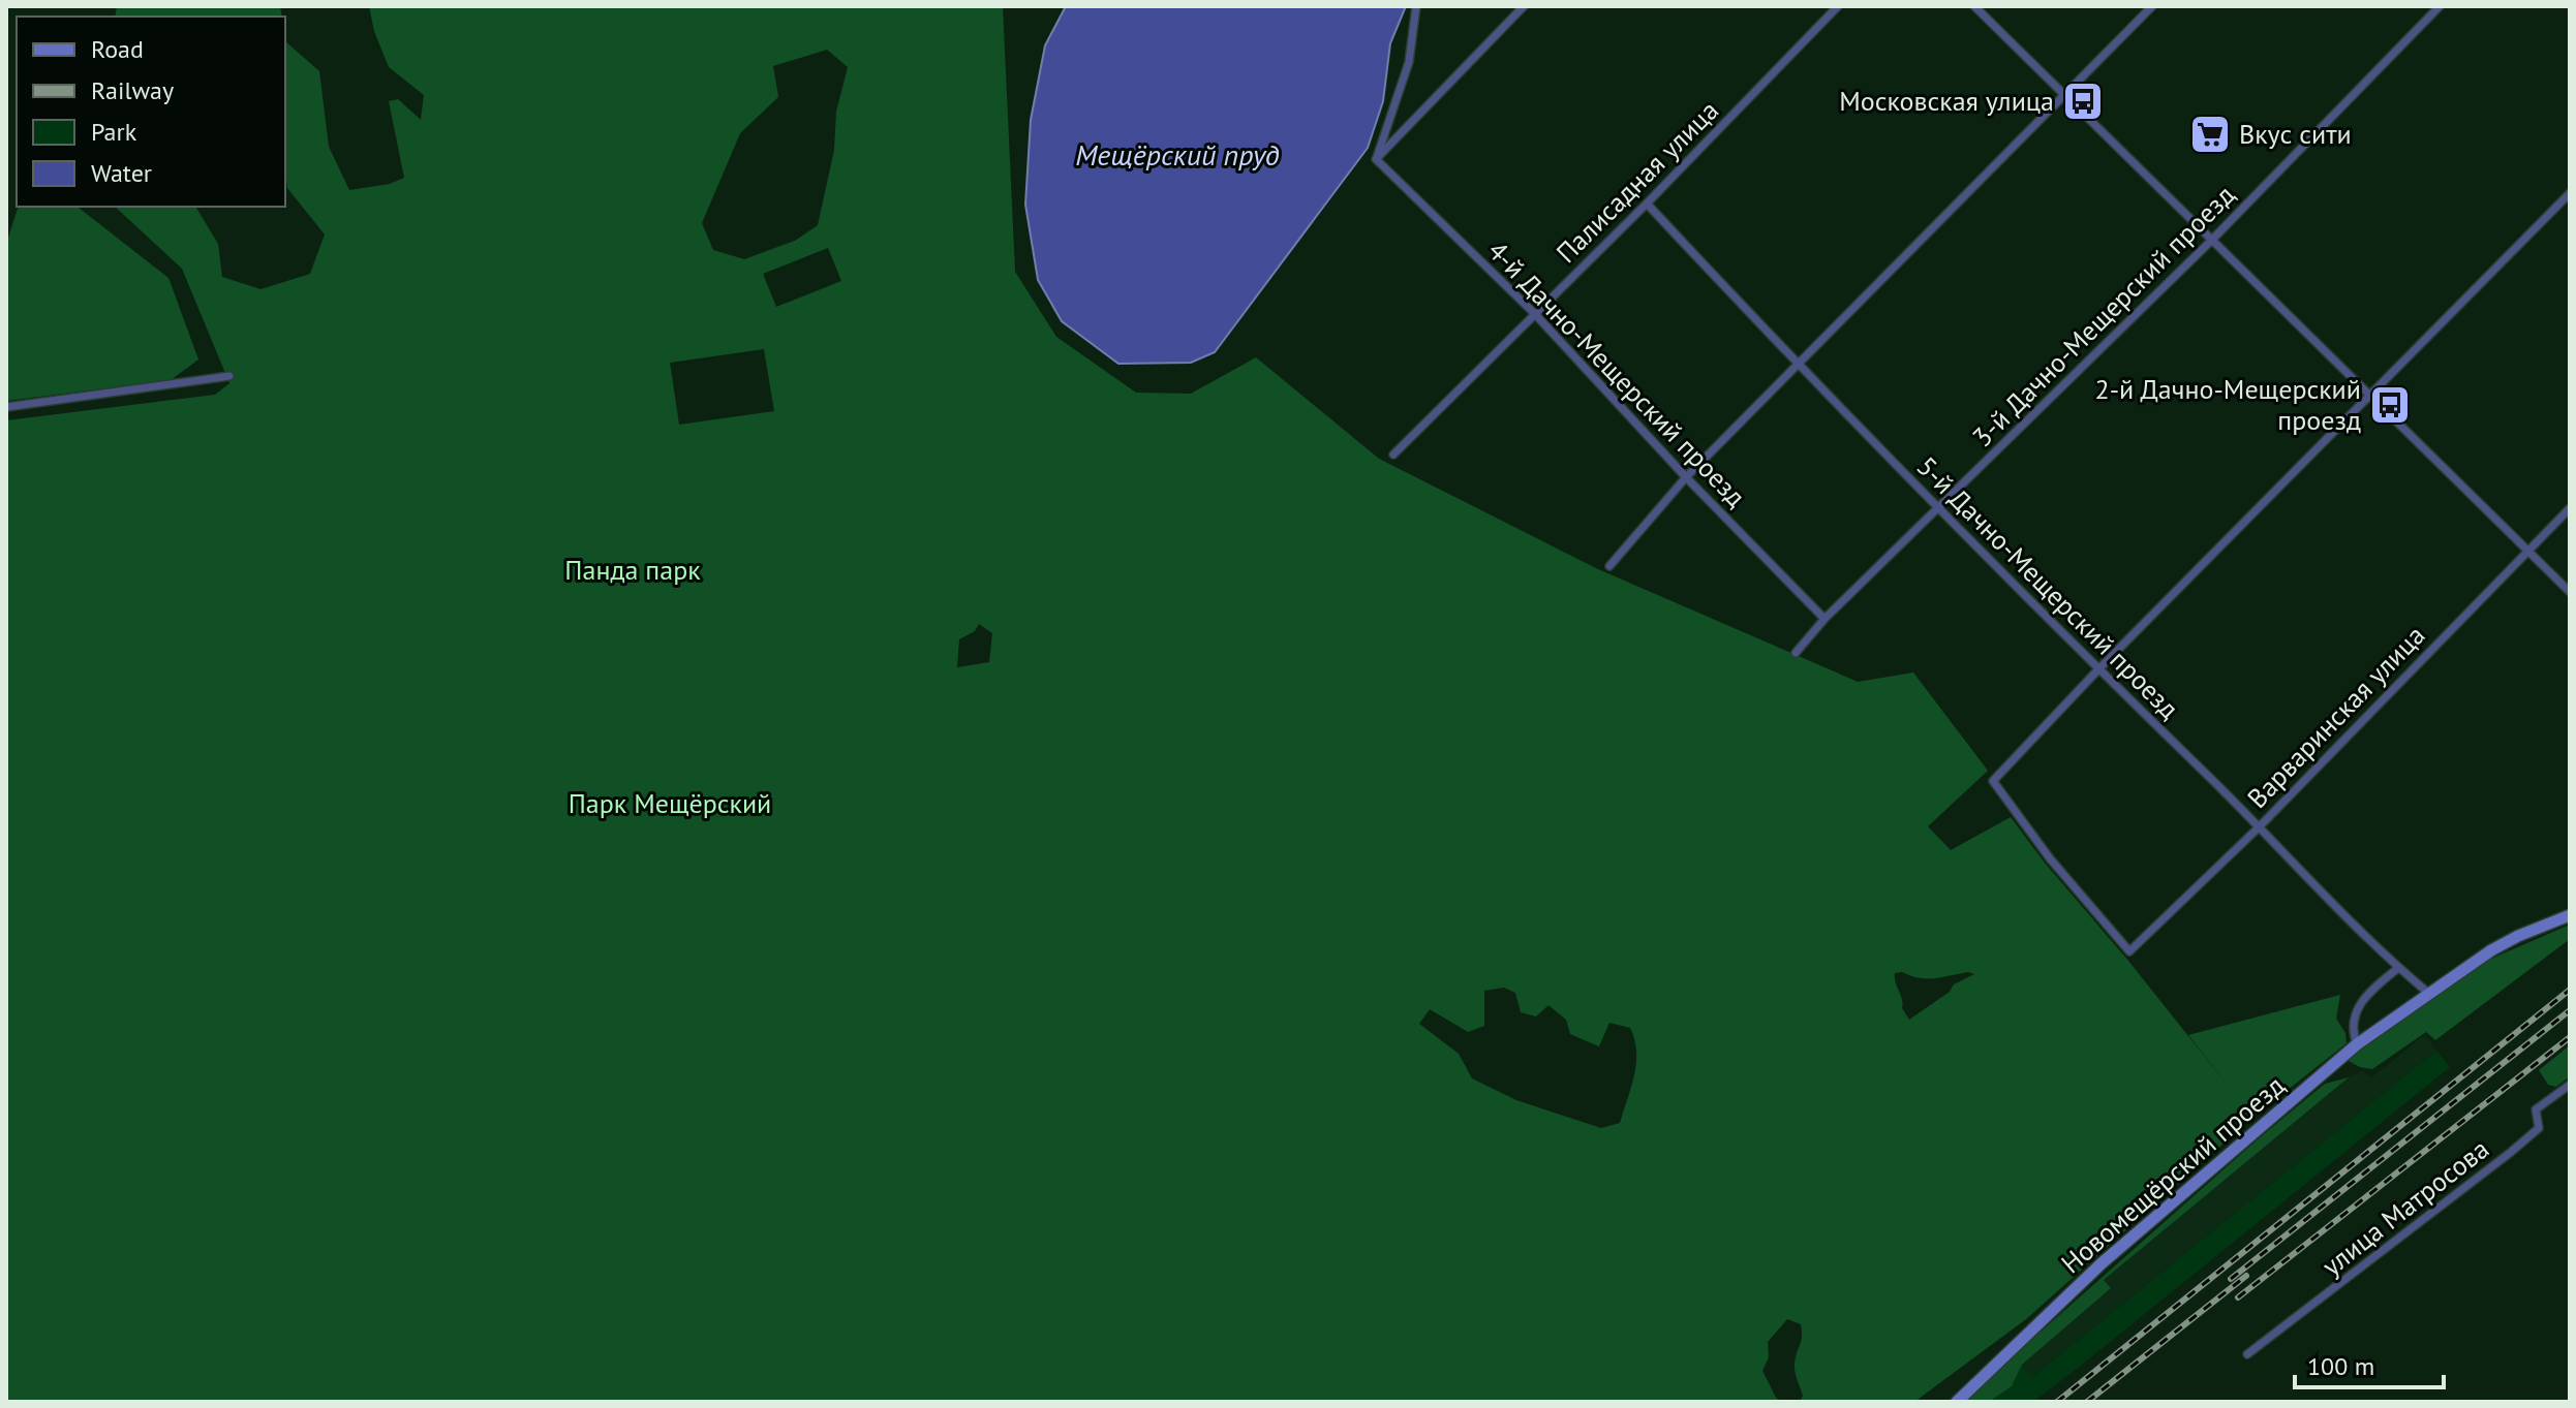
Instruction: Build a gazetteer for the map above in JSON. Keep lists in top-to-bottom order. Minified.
{"streets":{"street":["Палисадная улица","3-й Дачно-Мещерский проезд","4-й Дачно-Мещерский проезд","5-й Дачно-Мещерский проезд","Варваринская улица","Новомещёрский проезд","улица Матросова"]},"crossings":[["Палисадная улица","4-й Дачно-Мещерский проезд"],["Палисадная улица","5-й Дачно-Мещерский проезд"],["3-й Дачно-Мещерский проезд","4-й Дачно-Мещерский проезд"],["3-й Дачно-Мещерский проезд","5-й Дачно-Мещерский проезд"],["5-й Дачно-Мещерский проезд","Варваринская улица"],["5-й Дачно-Мещерский проезд","Новомещёрский проезд"]],"water":["Мещёрский пруд"],"parks":["Панда парк","Парк Мещёрский"],"places":{"bus stop":["Московская улица","2-й Дачно-Мещерский проезд"],"supermarket":["Вкус сити"]},"legend":["Road","Railway","Park","Water"],"scale_bar":"100 m"}
